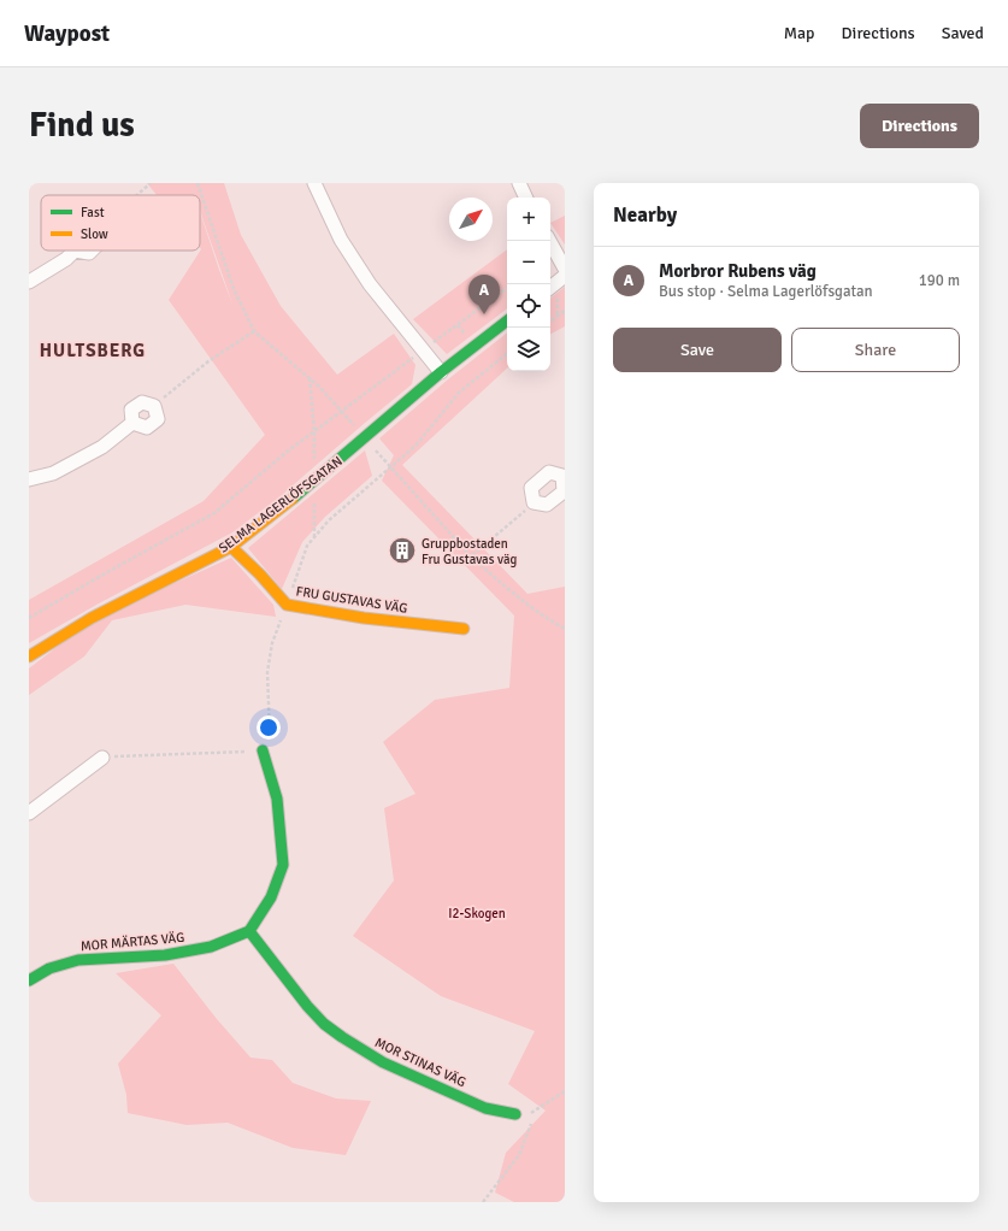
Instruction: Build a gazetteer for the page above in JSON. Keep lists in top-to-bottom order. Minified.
{"streets":{"street":["SELMA LAGERLÖFSGATAN","FRU GUSTAVAS VÄG","MOR MÄRTAS VÄG","MOR STINAS VÄG"]},"crossings":[["SELMA LAGERLÖFSGATAN","FRU GUSTAVAS VÄG"],["MOR MÄRTAS VÄG","MOR STINAS VÄG"]],"districts":["HULTSBERG"],"parks":["I2-Skogen"],"places":{"building":["Gruppbostaden Fru Gustavas väg"]},"legend":["Fast","Slow"],"north":"top right","page":{"header":"Waypost","nav":["Map","Directions","Saved"],"buttons":["Directions",["Save","Share"]],"title":"Find us","heading":"Nearby","map_buttons":["+","−"],"list":[{"mark":"A","name":"Morbror Rubens väg","note":"Bus stop · Selma Lagerlöfsgatan","value":"190 m"}],"pins":"A"}}
